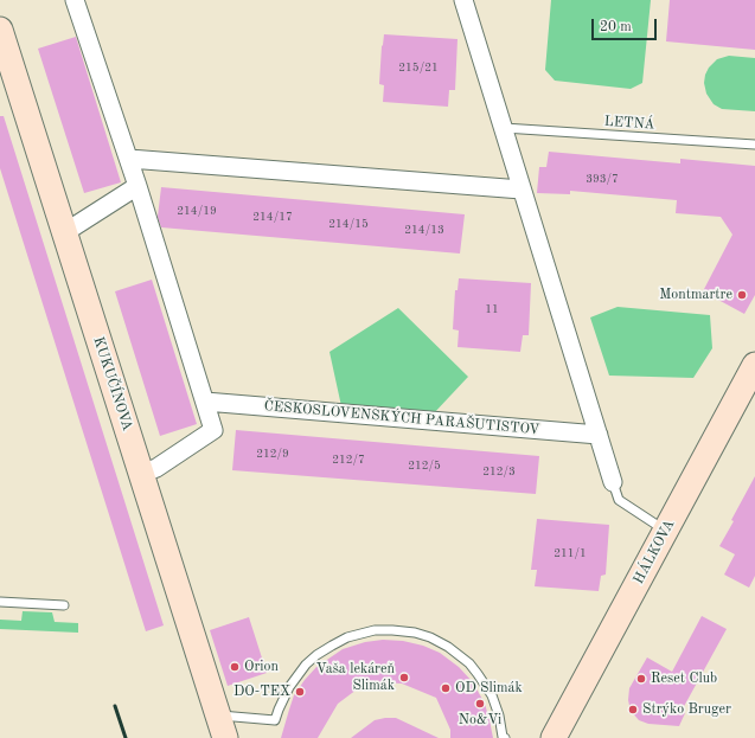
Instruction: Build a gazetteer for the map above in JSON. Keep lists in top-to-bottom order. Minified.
{"streets":{"street":["KUKUČÍNOVA","ČESKOSLOVENSKÝCH PARAŠUTISTOV","HÁLKOVA"],"lane":["LETNÁ"]},"places":["Montmartre","Orion","Vaša lekáreň Slimák","Reset Club","OD Slimák","DO-TEX","No&Vi","Strýko Bruger"],"house_numbers":["215/21","393/7","214/19","214/17","214/15","214/13","11","212/9","212/7","212/5","212/3","211/1"],"scale_bar":"20 m"}
